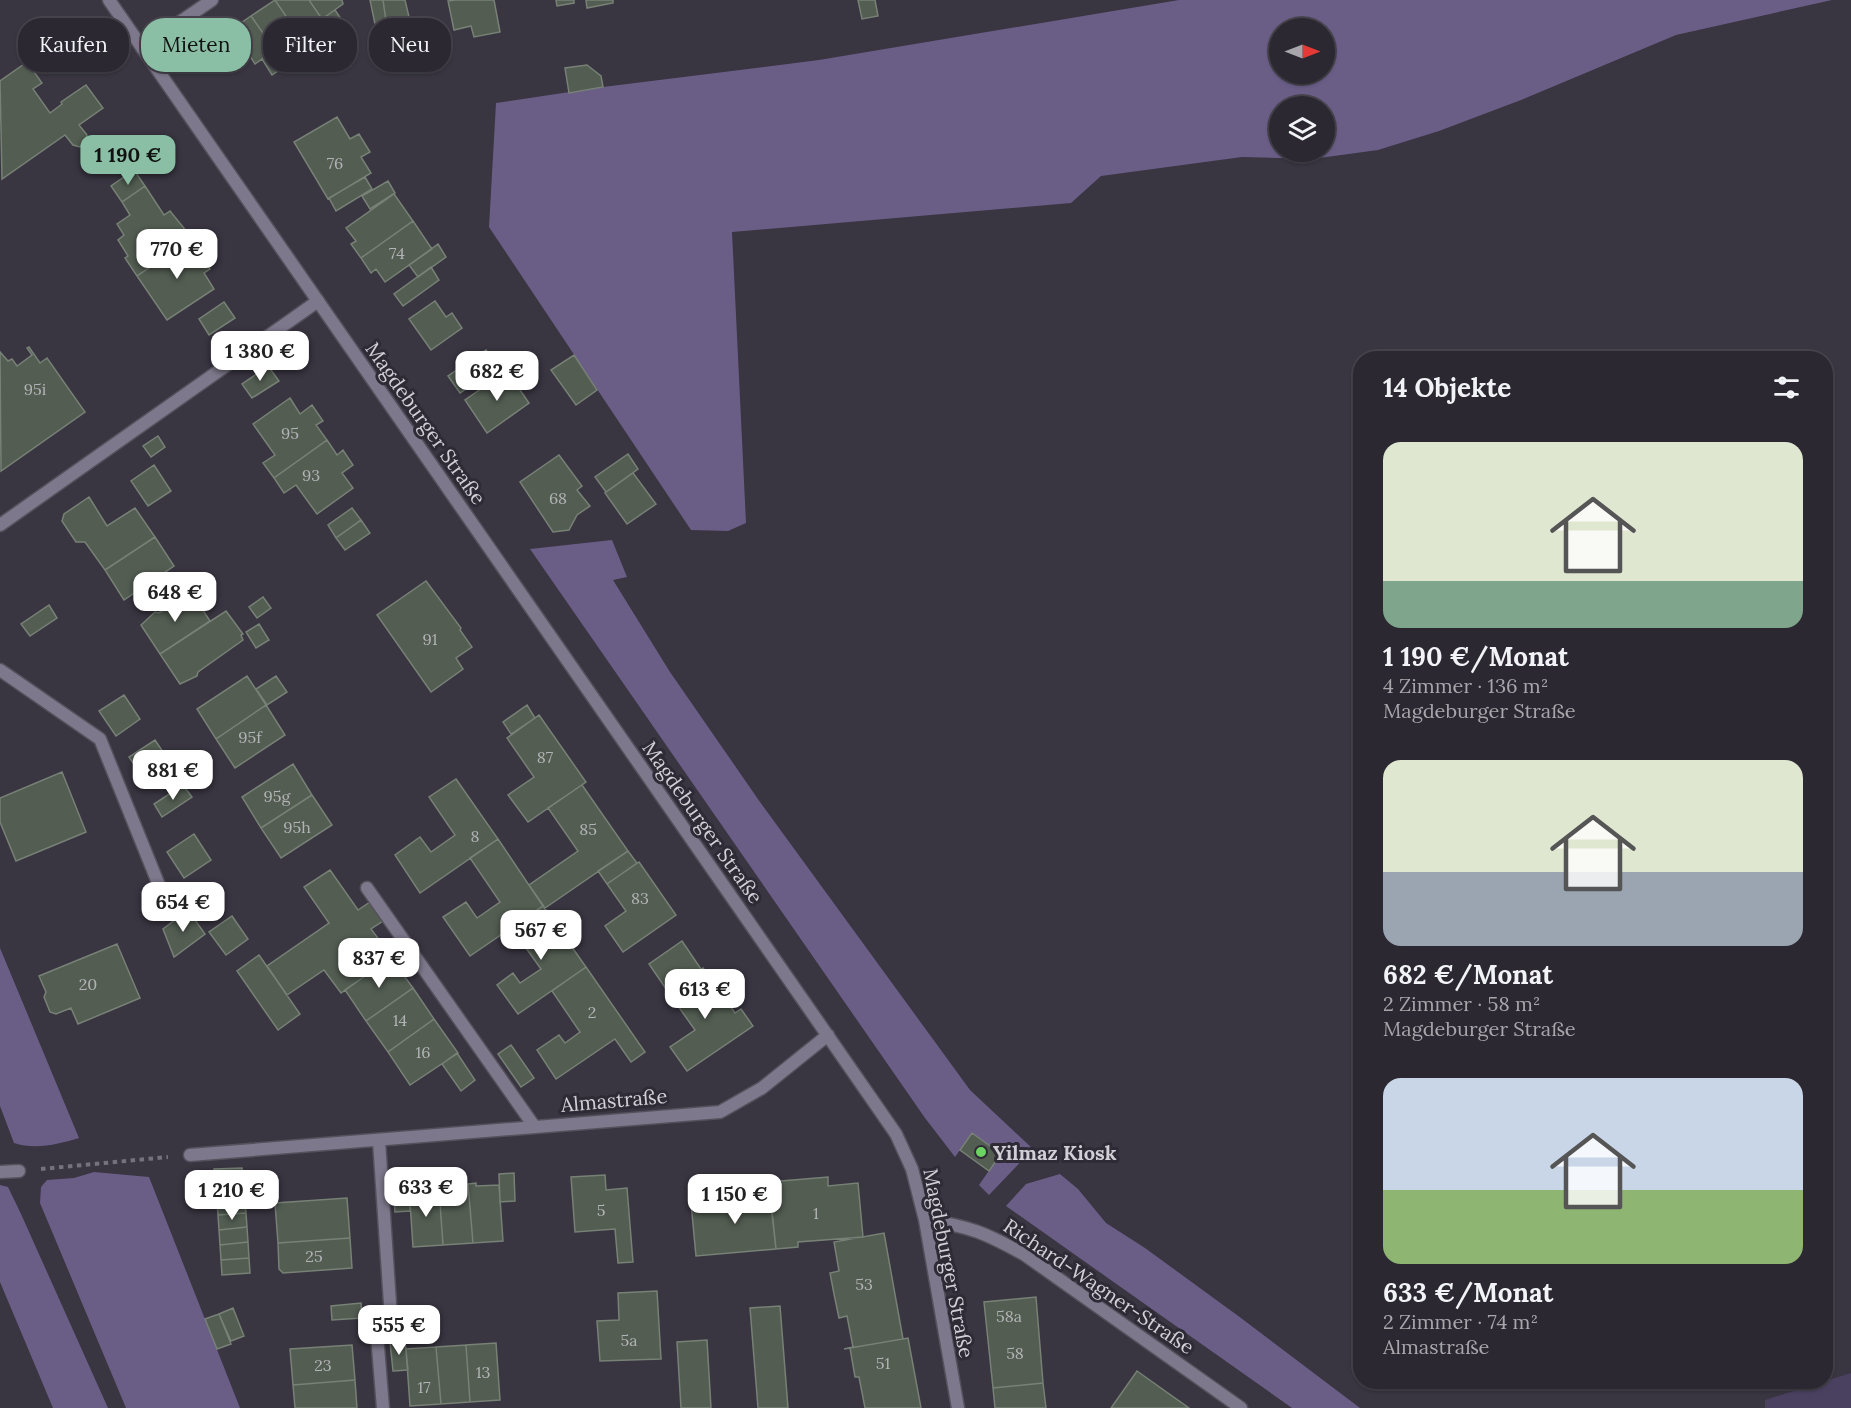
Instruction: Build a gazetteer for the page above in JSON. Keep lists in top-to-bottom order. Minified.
{"streets":{"street":["Magdeburger Straße","Almastraße","Richard-Wagner-Straße"]},"crossings":[["Magdeburger Straße","Almastraße"],["Magdeburger Straße","Richard-Wagner-Straße"]],"places":["Yilmaz Kiosk"],"house_numbers":["76","74","95i","95","93","68","91","95f","87","95g","95h","85","8","83","20","2","14","16","5","1","25","53","58a","5a","58","51","23","13","17"],"north":"right","page":{"chip":["Kaufen","Mieten","Filter","Neu"],"price":["1 190 €","770 €","1 380 €","682 €","648 €","881 €","654 €","567 €","837 €","613 €","633 €","1 210 €","1 150 €","555 €"],"heading":"14 Objekte","list":[{"name":"1 190 €/Monat","note":"4 Zimmer · 136 m² · Magdeburger Straße"},{"name":"682 €/Monat","note":"2 Zimmer · 58 m² · Magdeburger Straße"},{"name":"633 €/Monat","note":"2 Zimmer · 74 m² · Almastraße"}]}}
